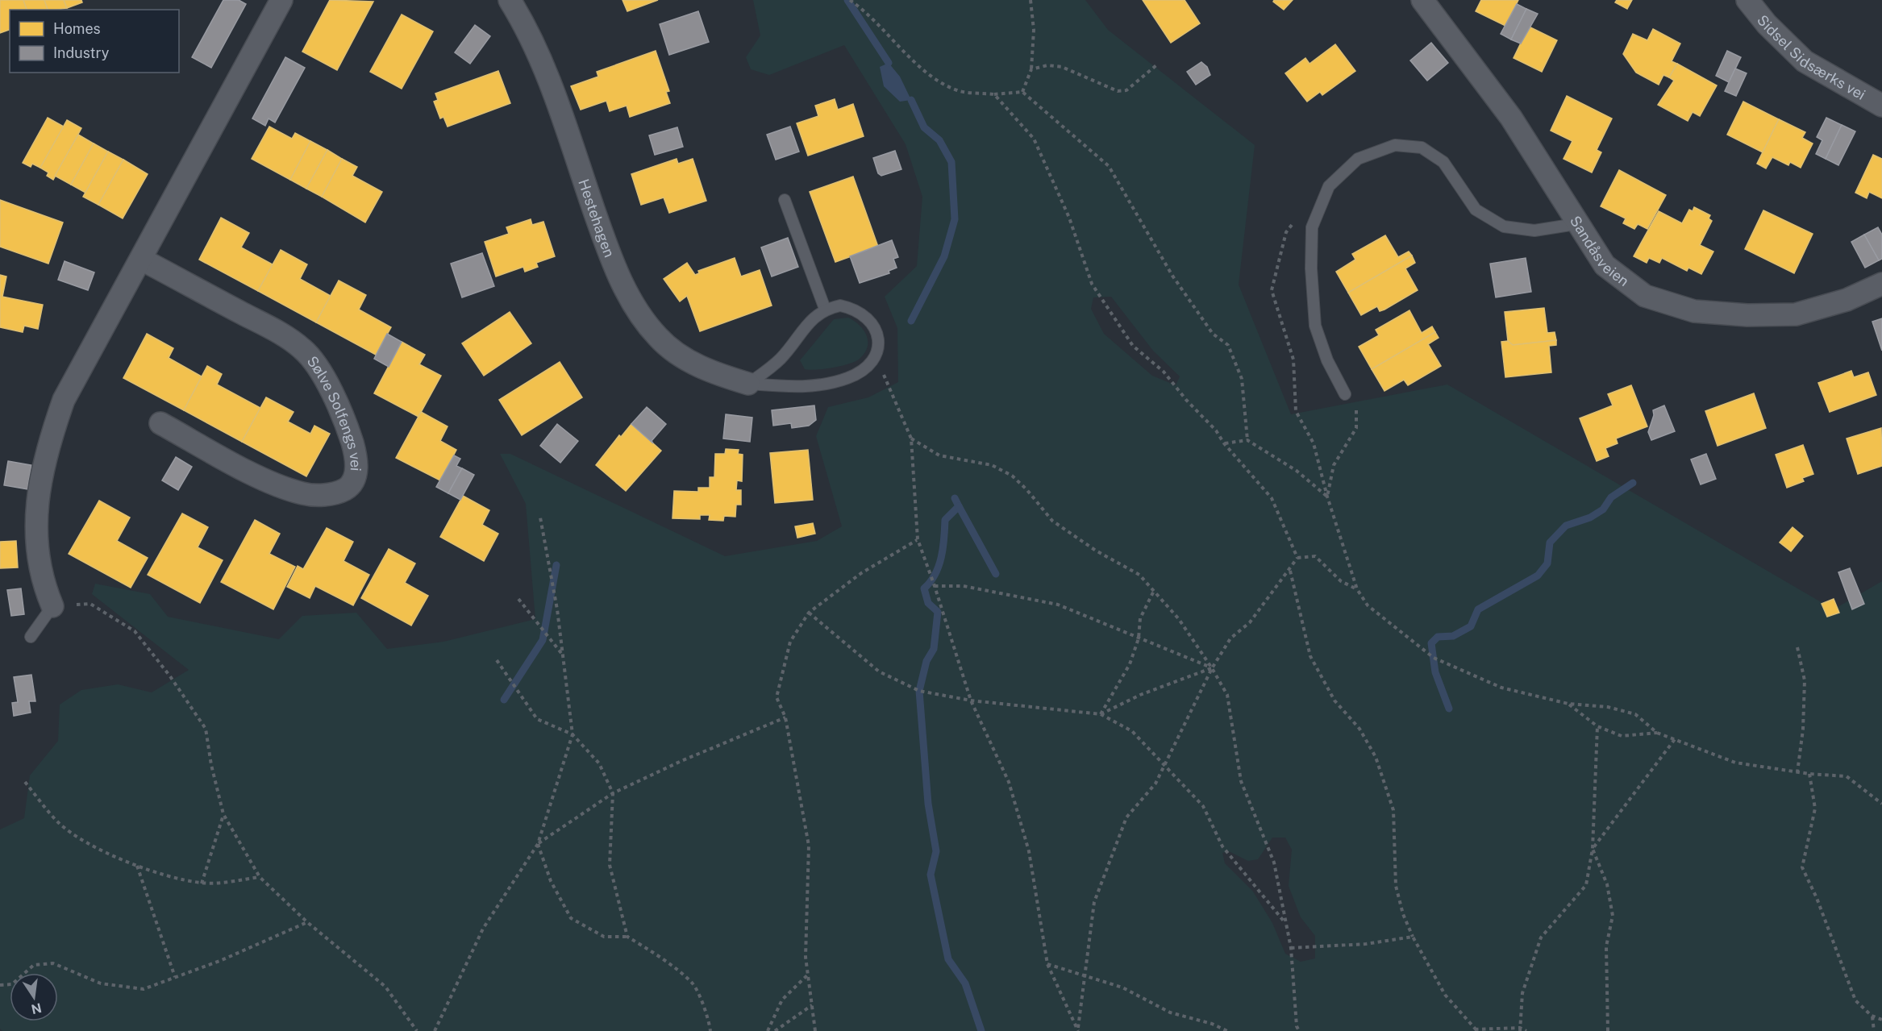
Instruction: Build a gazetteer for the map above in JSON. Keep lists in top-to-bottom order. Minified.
{"streets":{"street":["Sidsel Sidsærks vei","Hestehagen","Sandåsveien","Sølve Solfengs vei"]},"legend":["Homes","Industry"],"north":"bottom"}
